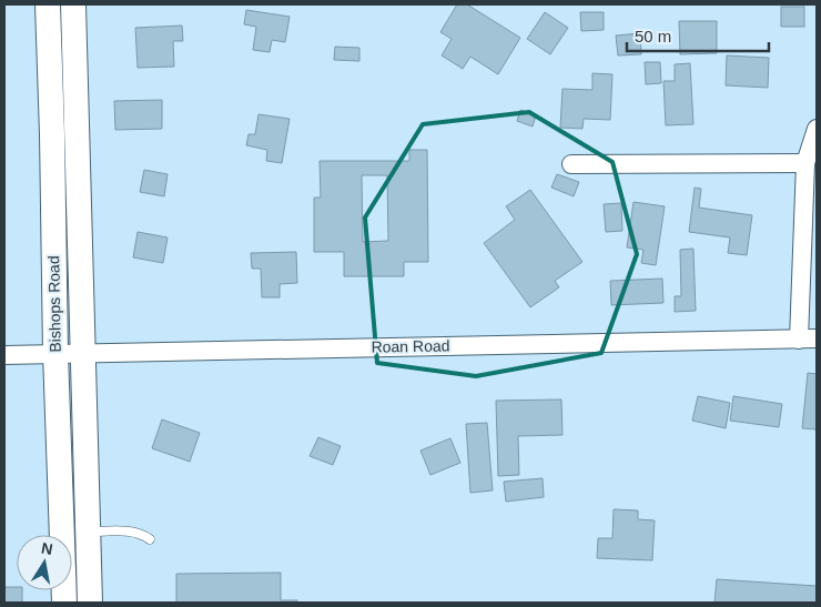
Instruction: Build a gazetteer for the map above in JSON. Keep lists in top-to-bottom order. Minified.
{"streets":{"main road":["Bishops Road"],"street":["Roan Road"]},"crossings":[["Bishops Road","Roan Road"]],"scale_bar":"50 m","north":"top"}
